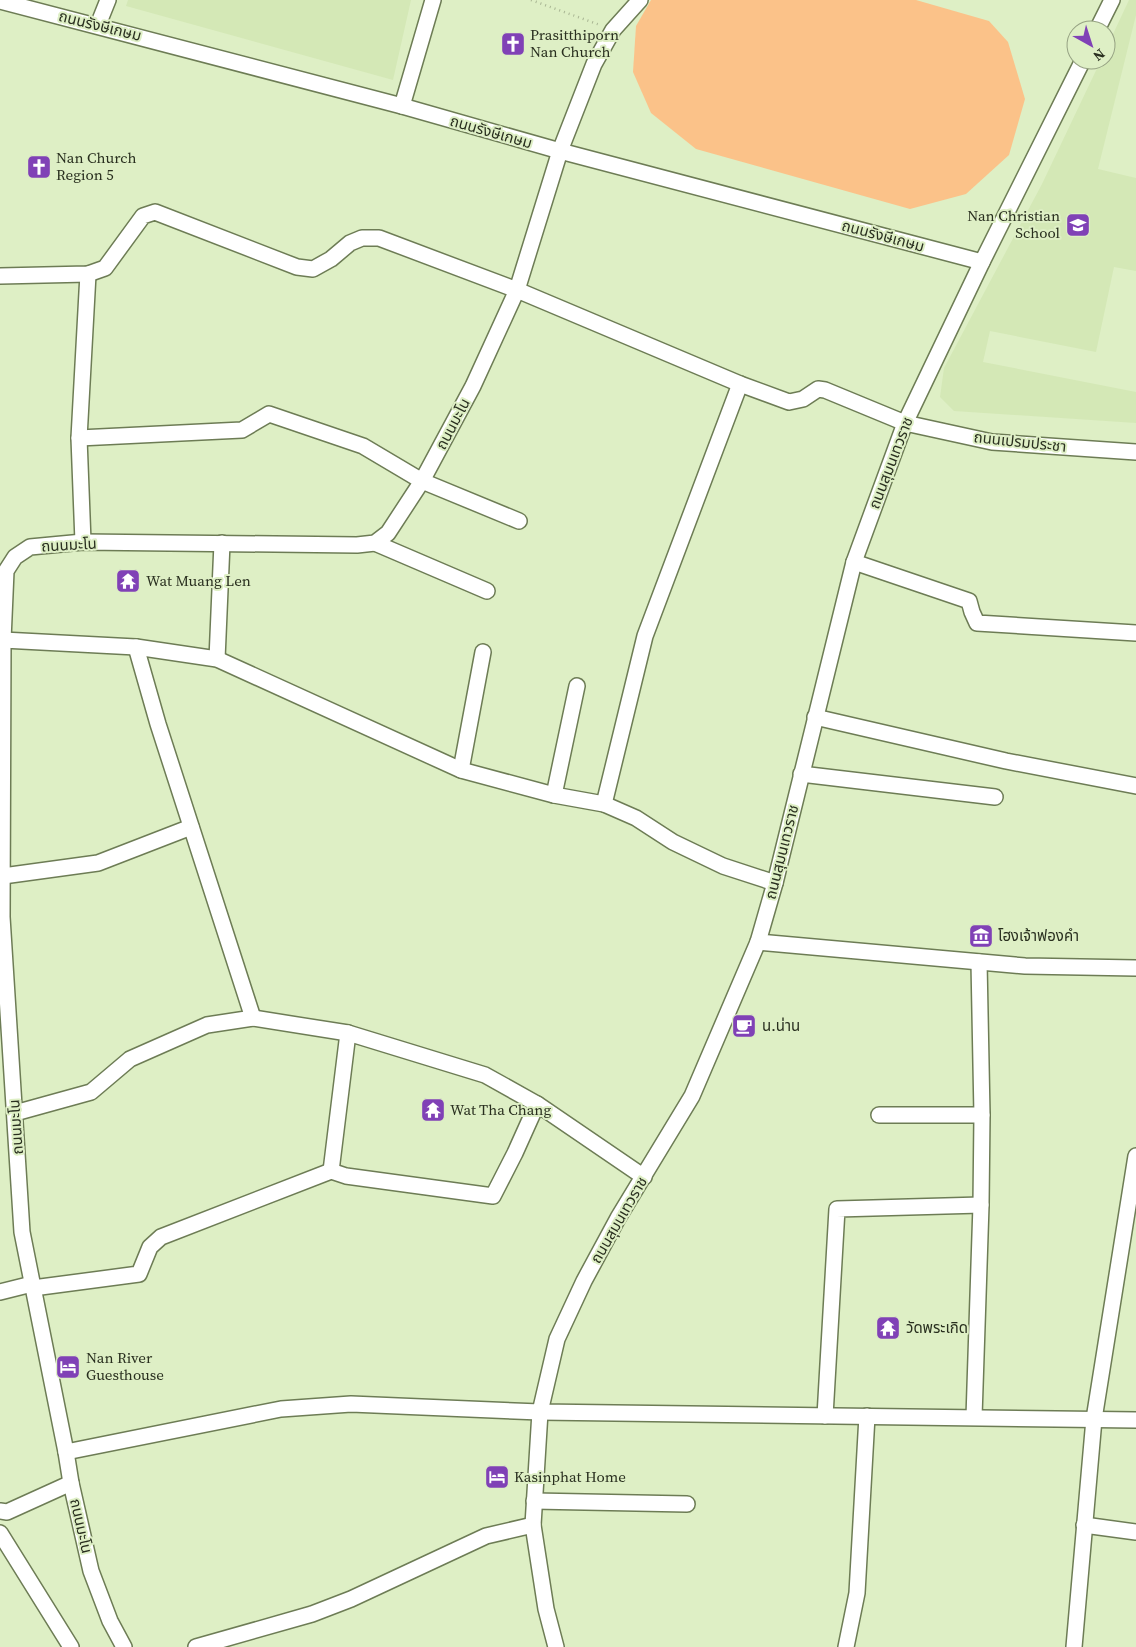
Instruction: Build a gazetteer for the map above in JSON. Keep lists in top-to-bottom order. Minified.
{"streets":{"street":["ถนนรังษีเกษม","ถนนมะโน","ถนนเปรมประชา","ถนนสุมนเทวราช"]},"crossings":[["ถนนรังษีเกษม","ถนนมะโน"],["ถนนรังษีเกษม","ถนนสุมนเทวราช"],["ถนนมะโน","ถนนเปรมประชา"],["ถนนเปรมประชา","ถนนสุมนเทวราช"]],"places":{"church":["Prasitthiporn Nan Church","Nan Church Region 5"],"school or university":["Nan Christian School"],"temple":["Wat Muang Len","Wat Tha Chang","วัดพระเกิด"],"museum":["โฮงเจ้าฟองคำ"],"cafe":["น.น่าน"],"hotel":["Nan River Guesthouse","Kasinphat Home"]},"north":"bottom right"}
